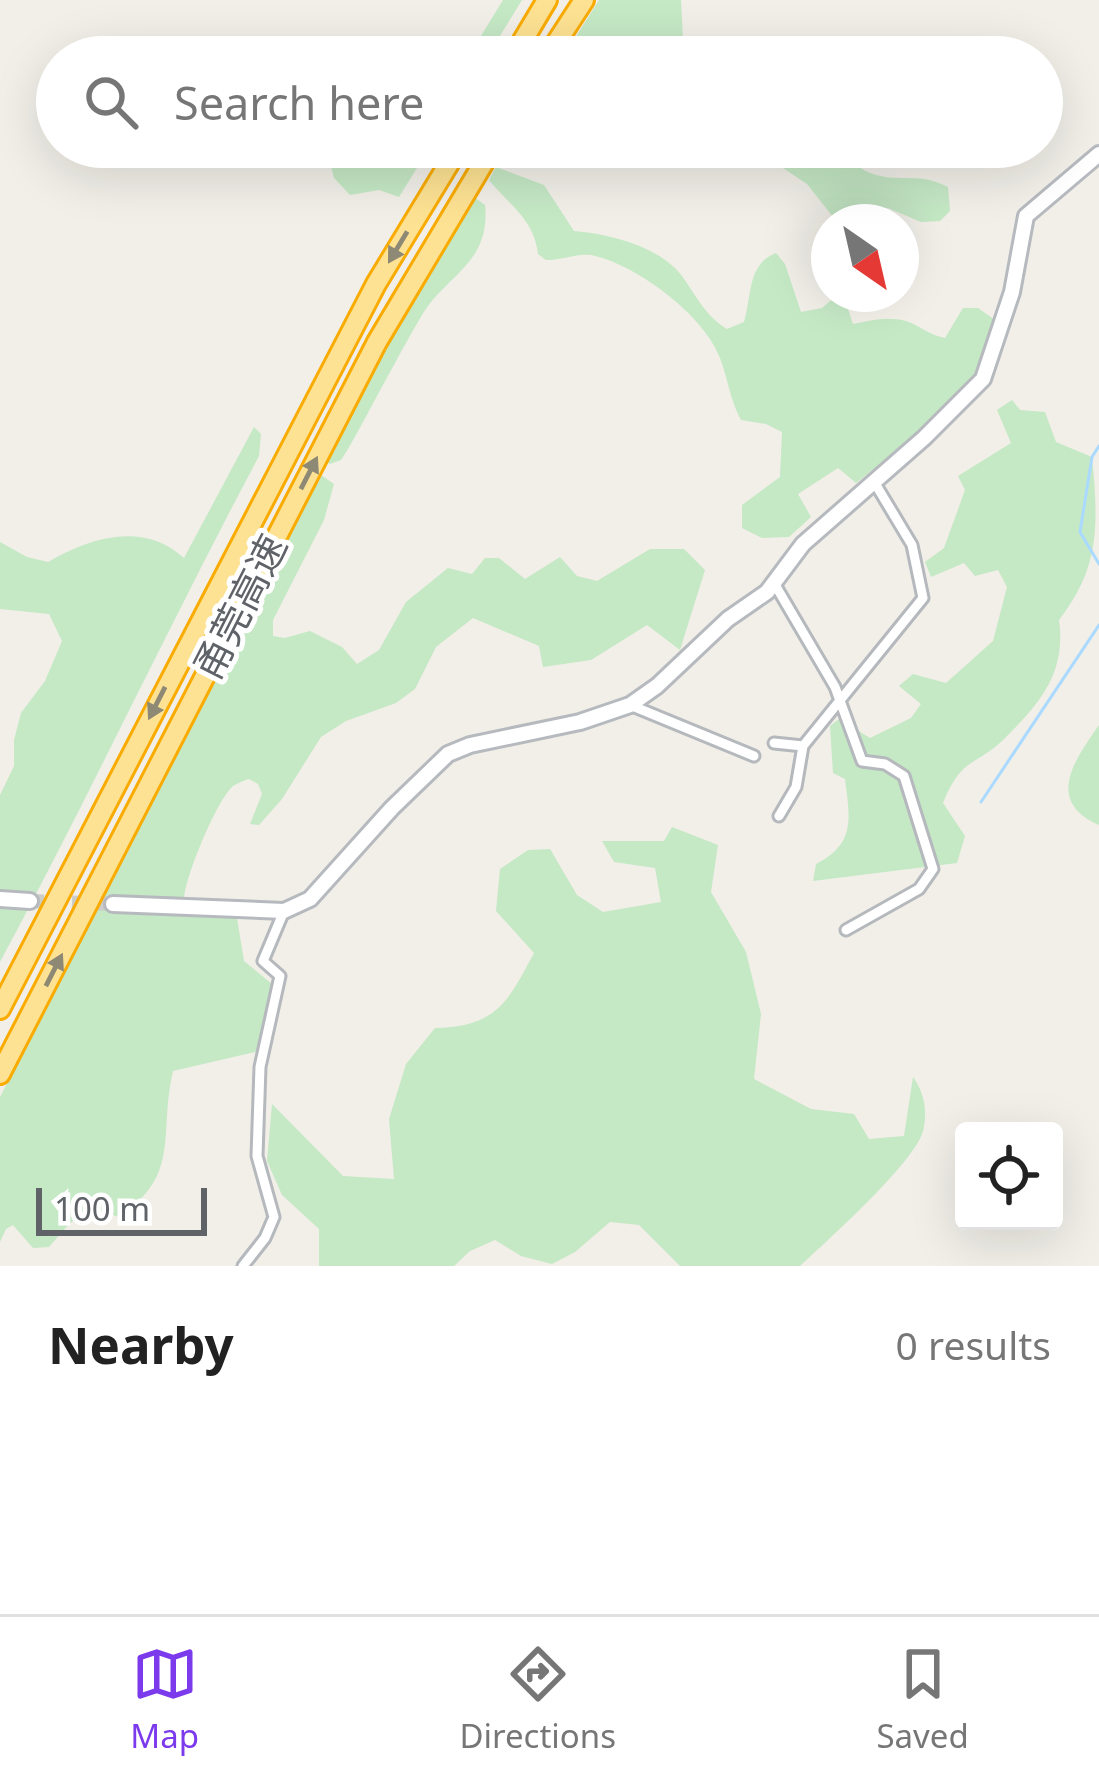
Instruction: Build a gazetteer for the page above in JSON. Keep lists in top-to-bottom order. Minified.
{"streets":{"highway":["甬莞高速"]},"scale_bar":"100 m","north":"bottom right","page":{"search":"Search here","scale":"100 m","heading":["Nearby","0 results"],"nav":["Map","Directions","Saved"]}}
